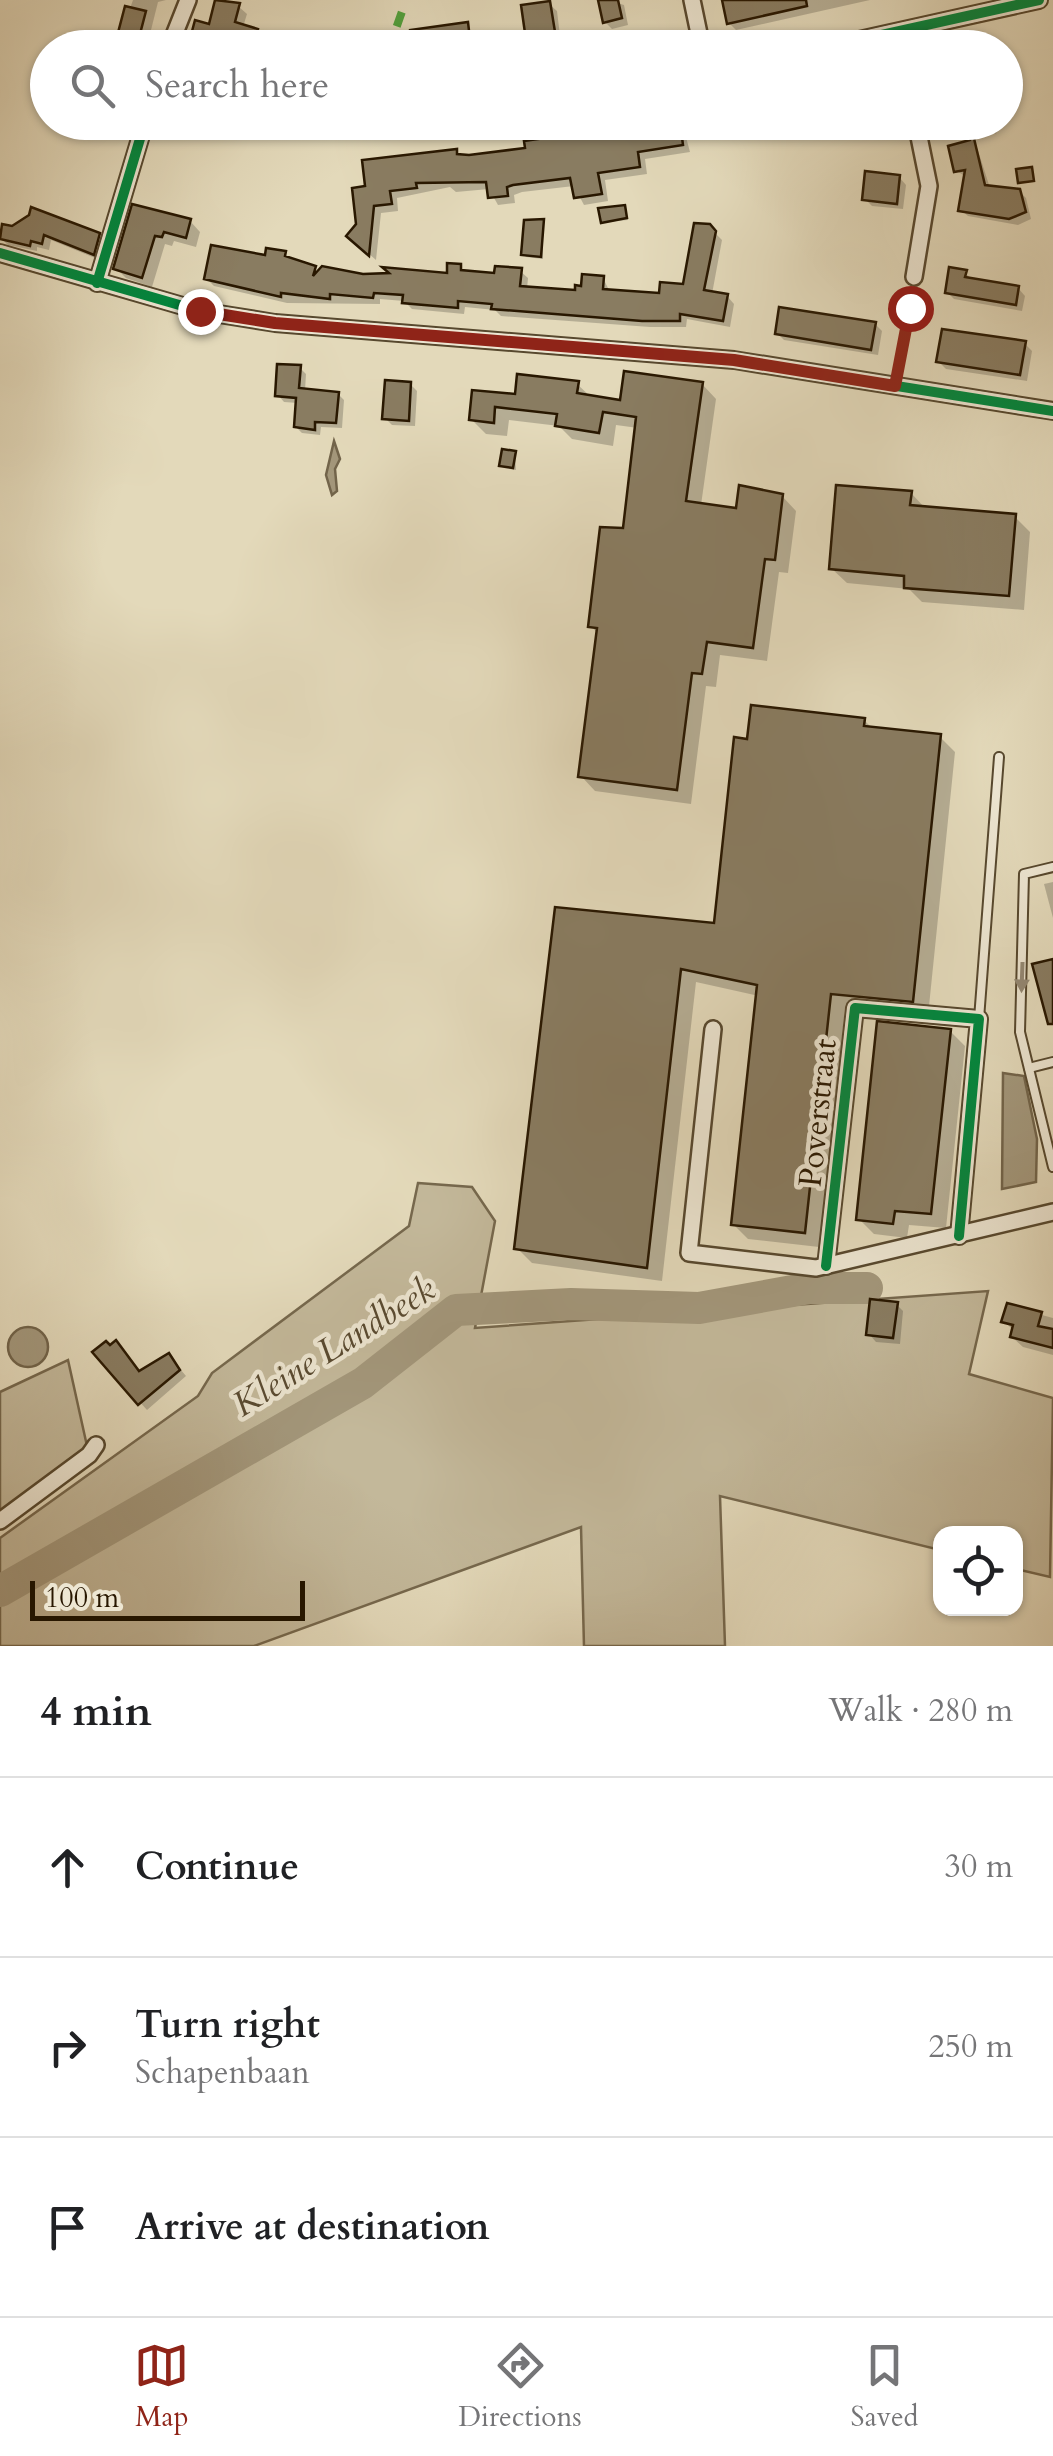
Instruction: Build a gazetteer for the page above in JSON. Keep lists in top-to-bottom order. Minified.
{"streets":{"street":["Poverstraat"]},"water":["Kleine Landbeek"],"scale_bar":"100 m","page":{"search":"Search here","scale":"100 m","heading":["4 min","Walk · 280 m"],"list":[["Continue","30 m"],["Turn right","Schapenbaan","250 m"],"Arrive at destination"],"nav":["Map","Directions","Saved"]}}
